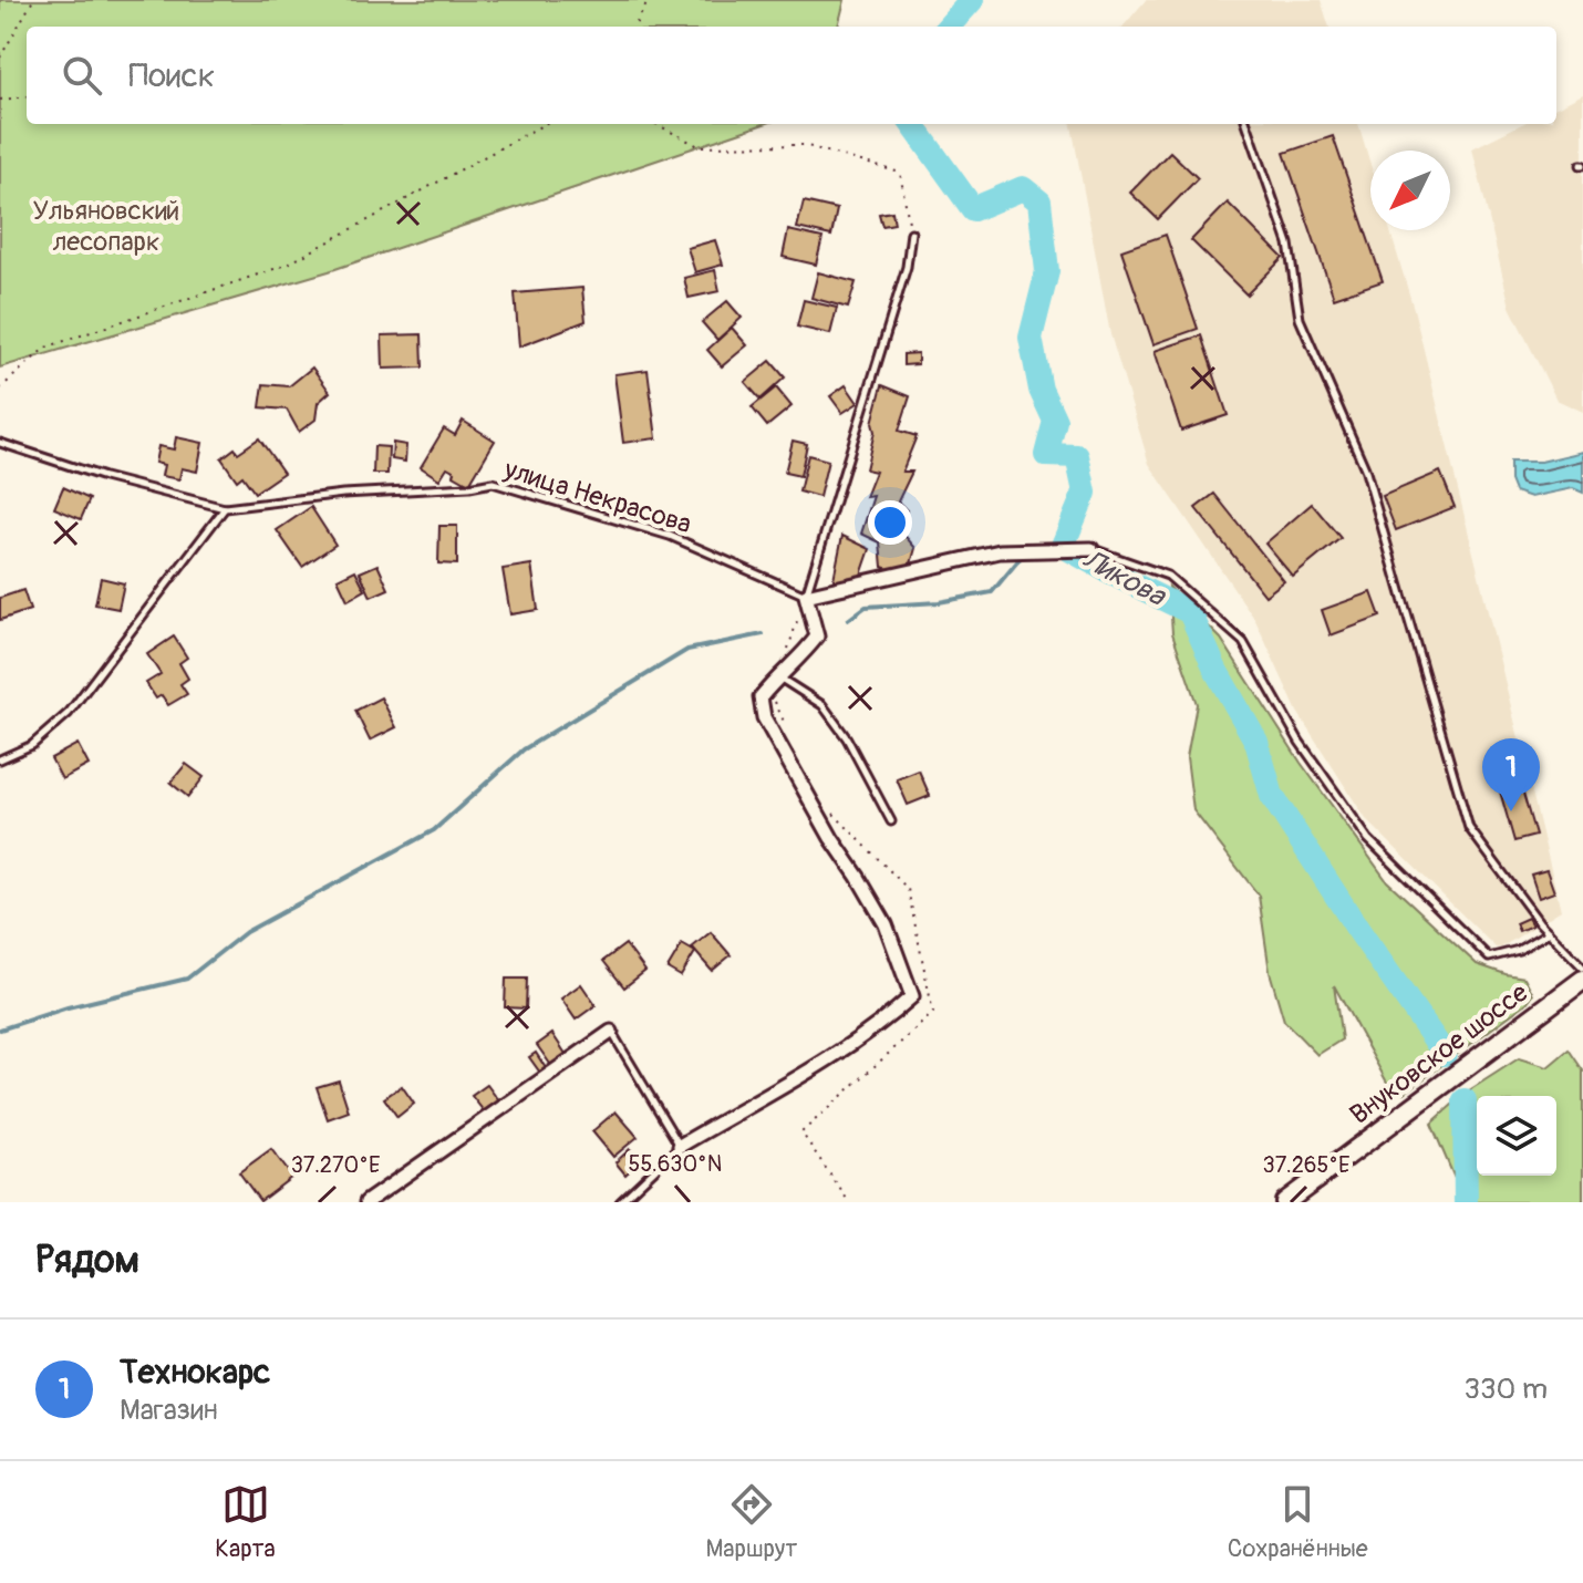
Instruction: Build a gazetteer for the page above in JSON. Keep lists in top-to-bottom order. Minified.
{"streets":{"main road":["Внуковское шоссе"],"lane":["улица Некрасова"]},"water":["Ликова"],"parks":["Ульяновский лесопарк"],"north":"bottom left","page":{"search":"Поиск","pins":"1","heading":"Рядом","list":[{"mark":"1","name":"Технокарс","note":"Магазин","value":"330 m"}],"nav":["Карта","Маршрут","Сохранённые"]},"coordinates":["55.630°N","37.270°E","37.265°E"]}
